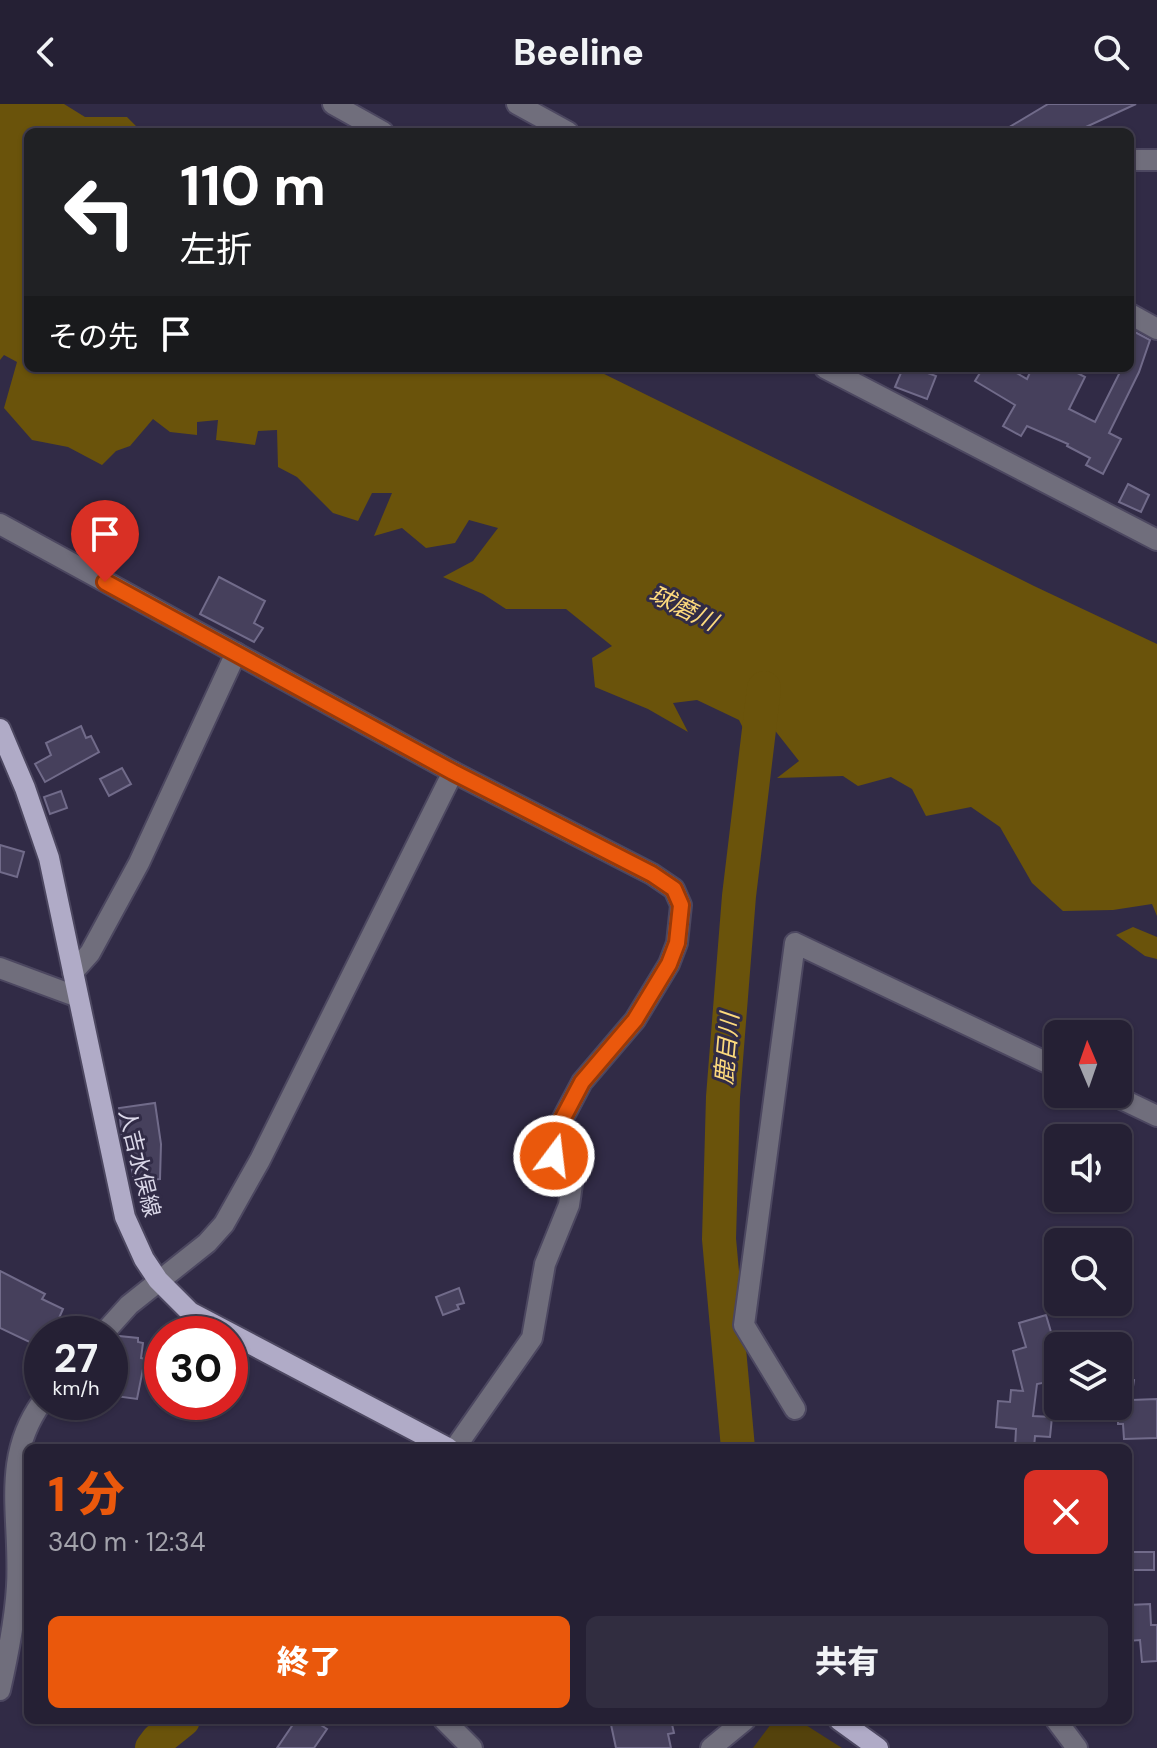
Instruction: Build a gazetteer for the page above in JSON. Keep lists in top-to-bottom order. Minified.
{"streets":{"main road":["人吉水俣線"]},"water":["球磨川","鹿目川"],"north":"top","page":{"header":"Beeline","turn":["110 m","左折"],"then":"その先","speed":"27 km/h","limit":"30","heading":["1 分","340 m · 12:34"],"buttons":["終了","共有"]}}
